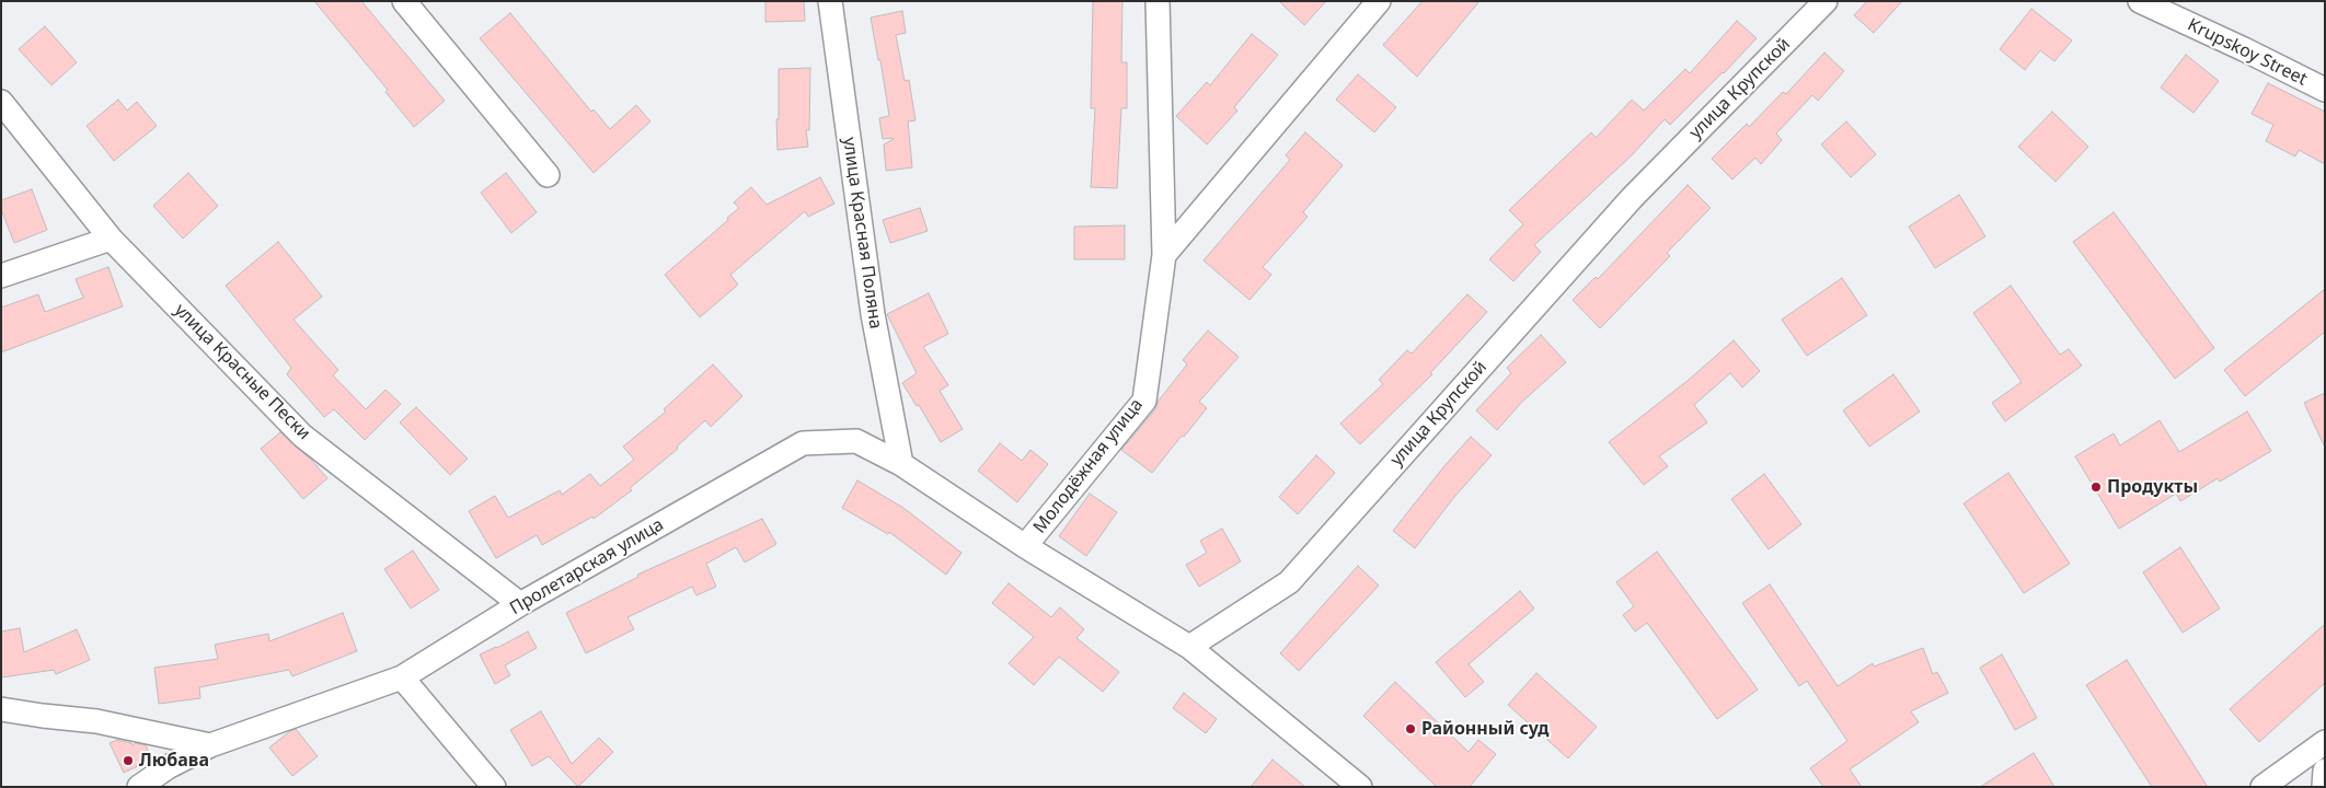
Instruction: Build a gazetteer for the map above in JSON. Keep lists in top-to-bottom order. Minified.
{"streets":{"street":["Krupskoy Street","улица Крупской","улица Красная Поляна","улица Красные Пески","Молодёжная улица","Пролетарская улица"]},"crossings":[["улица Крупской","Пролетарская улица"],["улица Красная Поляна","Пролетарская улица"],["улица Красные Пески","Пролетарская улица"],["Молодёжная улица","Пролетарская улица"]],"places":["Продукты","Районный суд","Любава"]}
